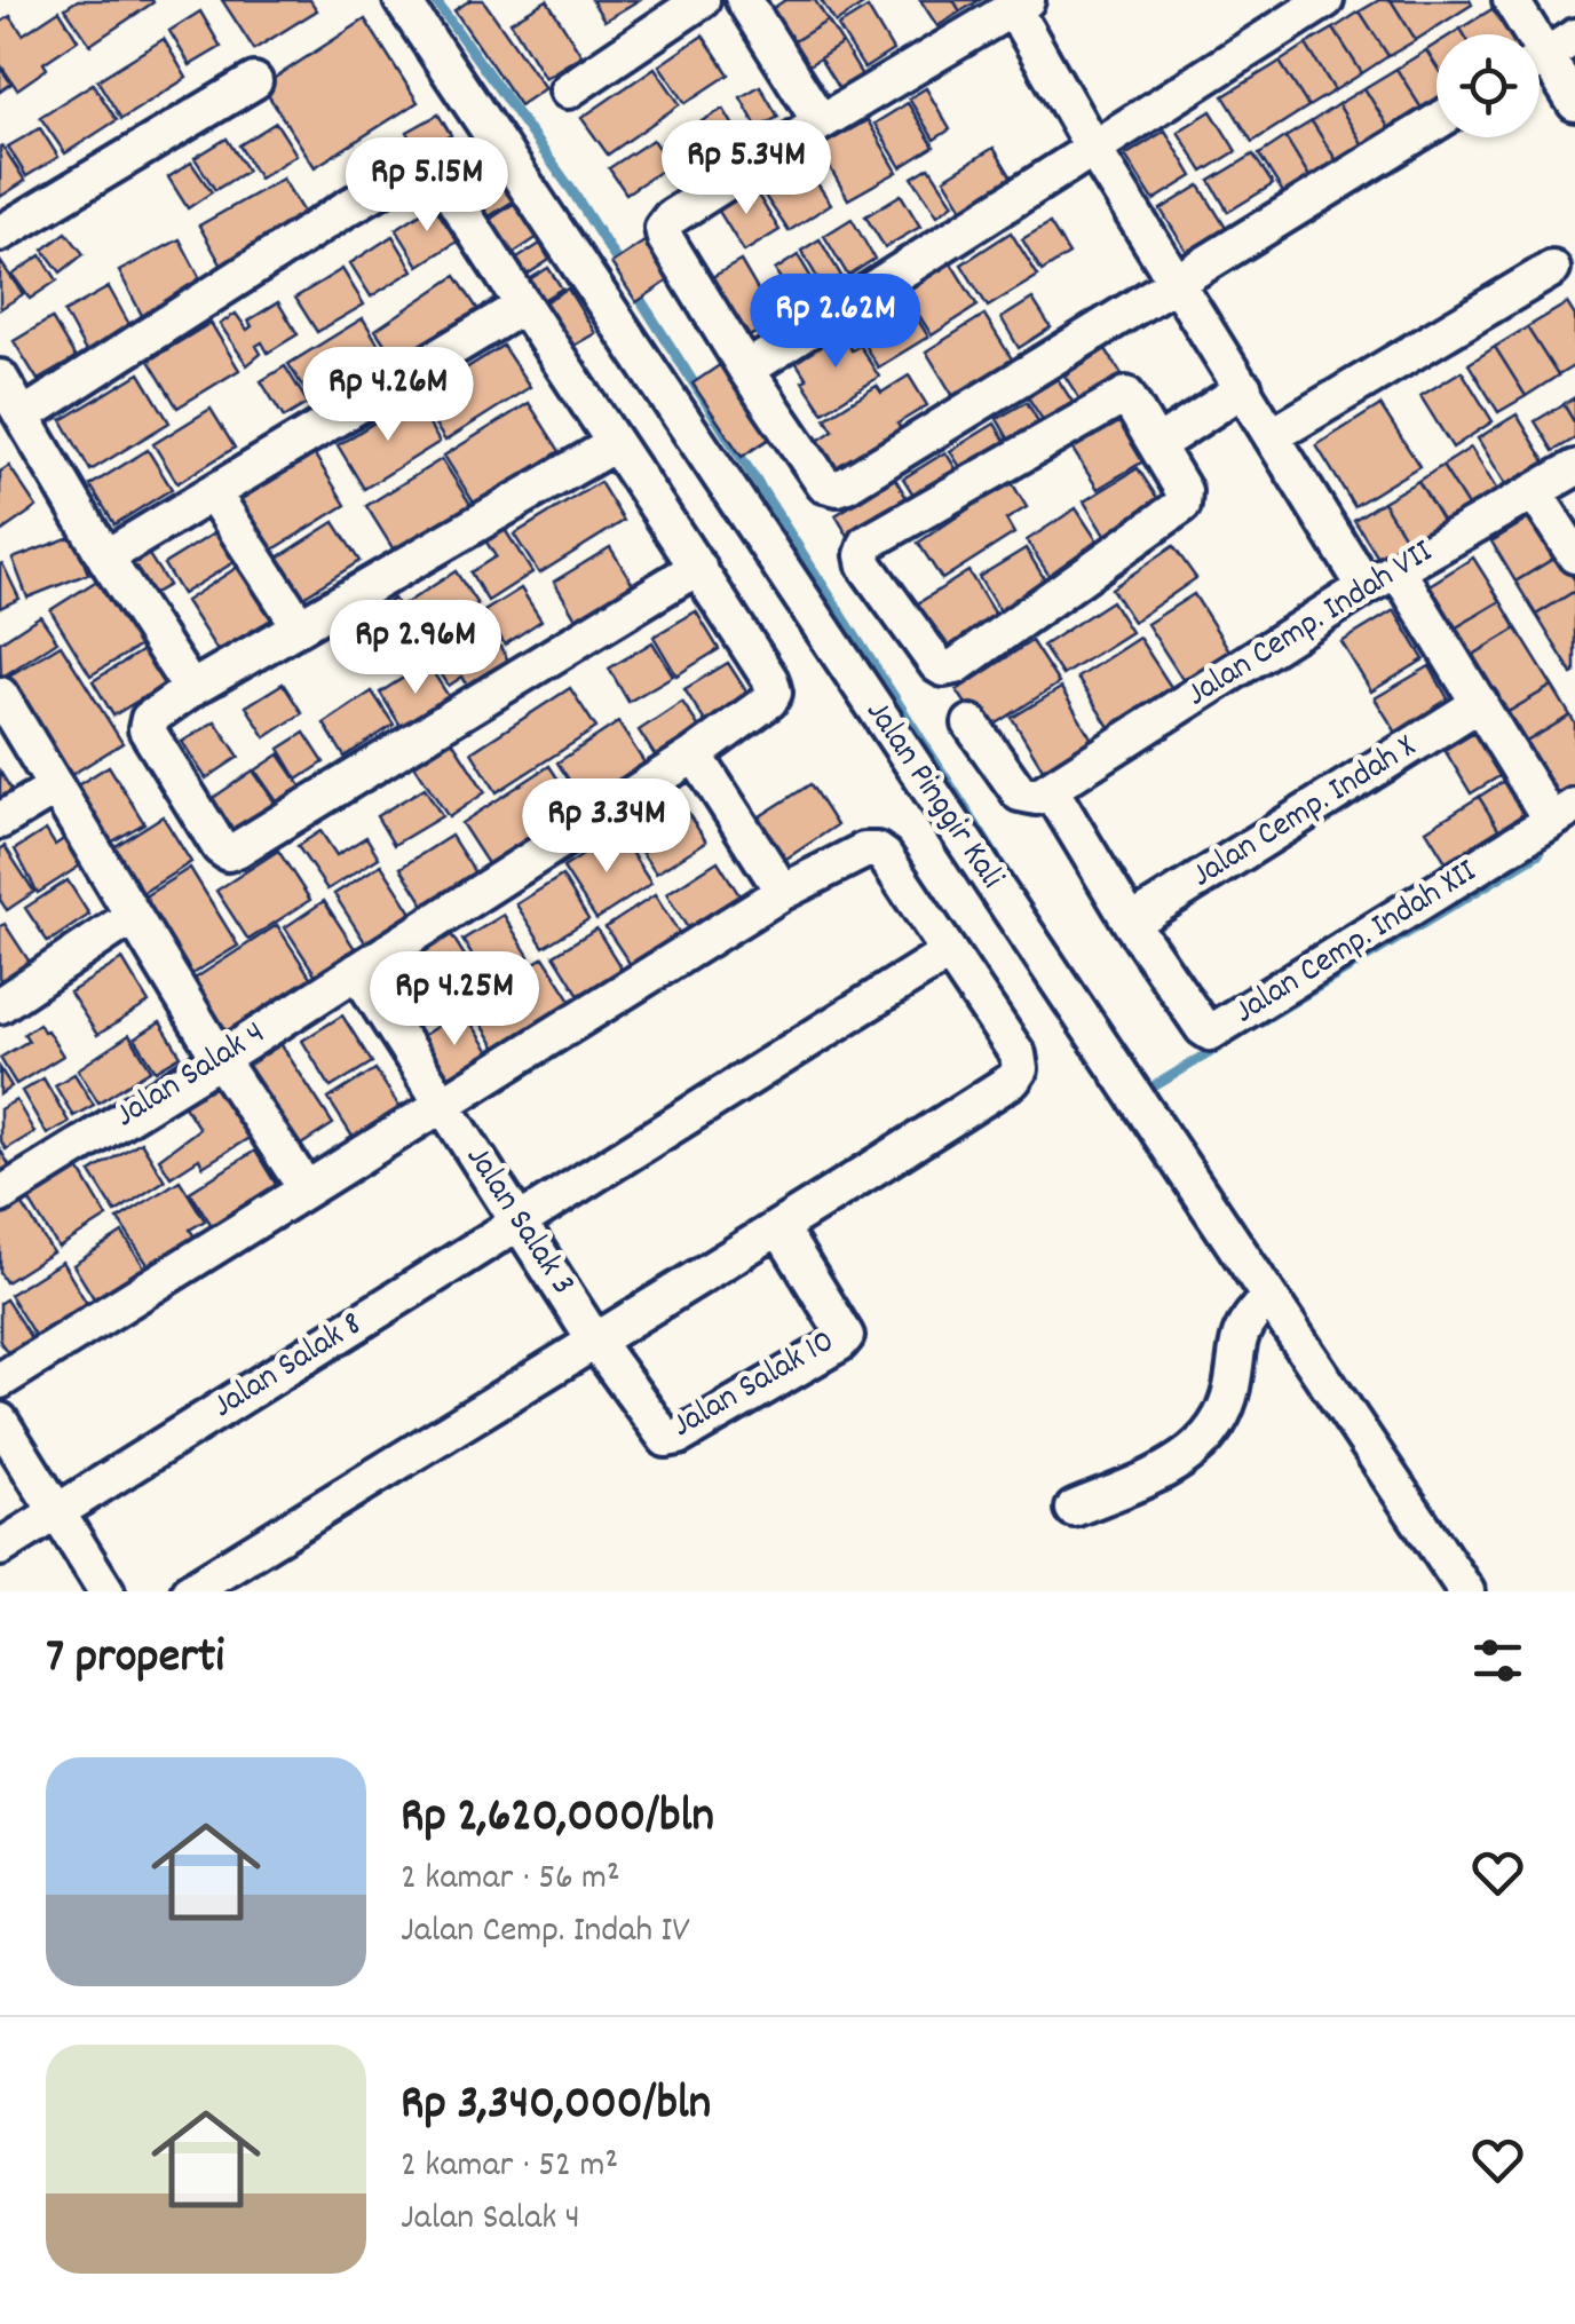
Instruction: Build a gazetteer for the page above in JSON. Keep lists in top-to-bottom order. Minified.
{"streets":{"street":["Jalan Cemp. Indah VII","Jalan Pinggir Kali","Jalan Cemp. Indah X","Jalan Cemp. Indah XII","Jalan Salak 4","Jalan Salak 3","Jalan Salak 8","Jalan Salak 10"]},"crossings":[["Jalan Cemp. Indah VII","Jalan Cemp. Indah XII"],["Jalan Cemp. Indah X","Jalan Cemp. Indah XII"],["Jalan Salak 4","Jalan Salak 3"],["Jalan Salak 3","Jalan Salak 8"],["Jalan Salak 3","Jalan Salak 10"]],"page":{"price":["Rp 5.34M","Rp 5.15M","Rp 2.62M","Rp 4.26M","Rp 2.96M","Rp 3.34M","Rp 4.25M"],"heading":"7 properti","list":[{"name":"Rp 2,620,000/bln","note":"2 kamar · 56 m² · Jalan Cemp. Indah IV"},{"name":"Rp 3,340,000/bln","note":"2 kamar · 52 m² · Jalan Salak 4"}]}}
